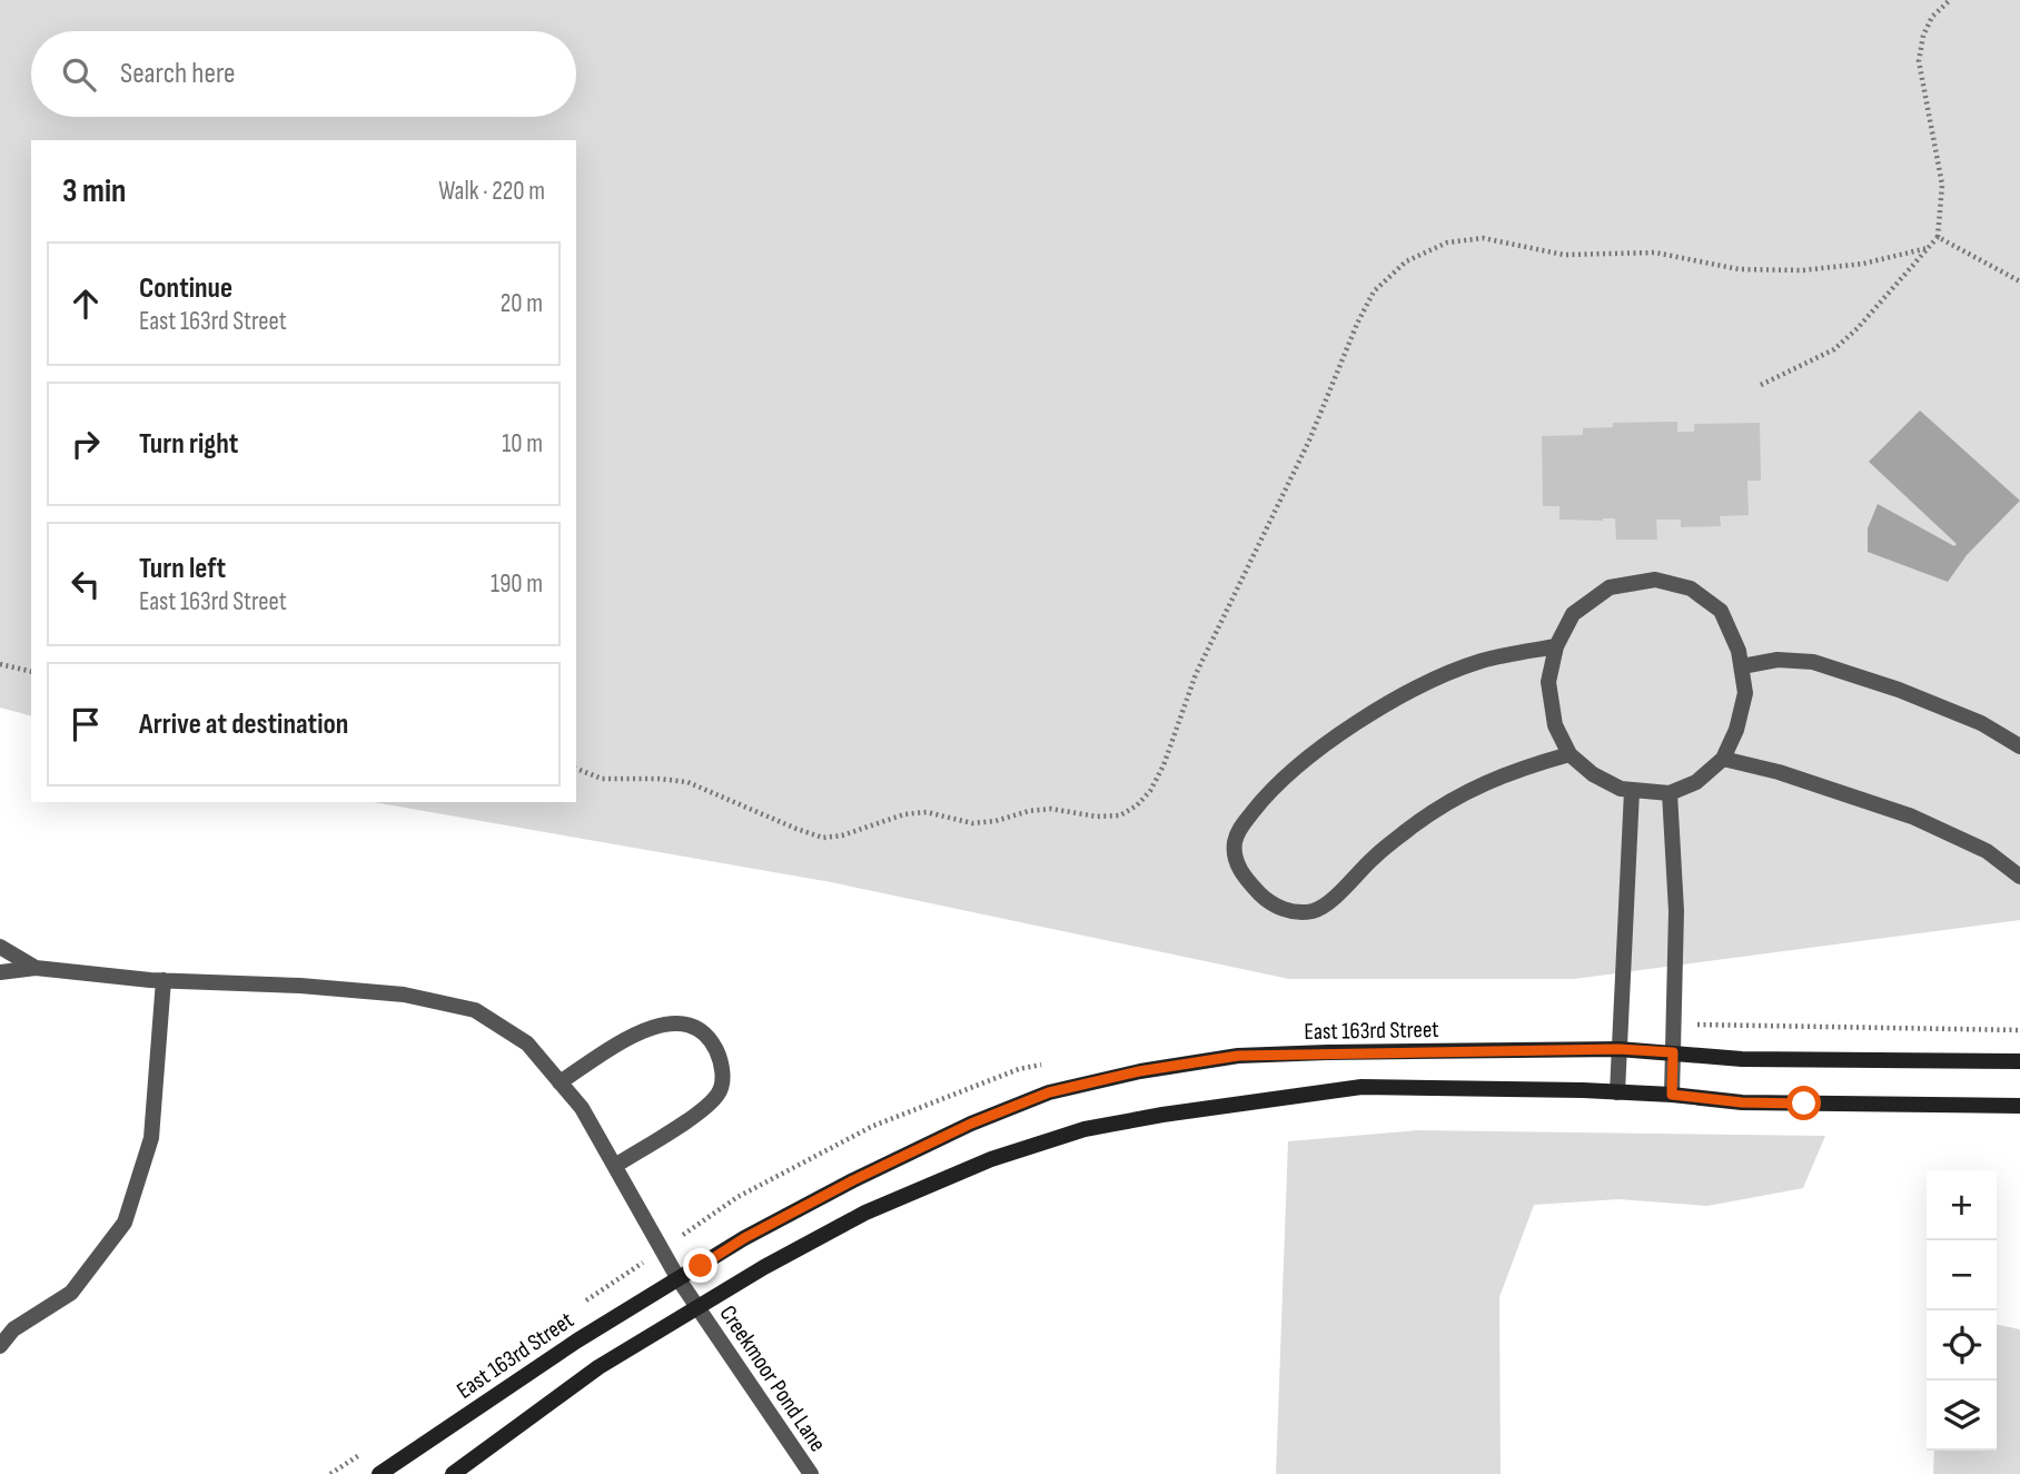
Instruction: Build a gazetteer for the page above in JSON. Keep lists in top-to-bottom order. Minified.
{"streets":{"street":["East 163rd Street","Creekmoor Pond Lane"]},"page":{"search":"Search here","heading":["3 min","Walk · 220 m"],"list":[["Continue","East 163rd Street","20 m"],["Turn right","10 m"],["Turn left","East 163rd Street","190 m"],"Arrive at destination"],"map_buttons":["+","−"]}}
